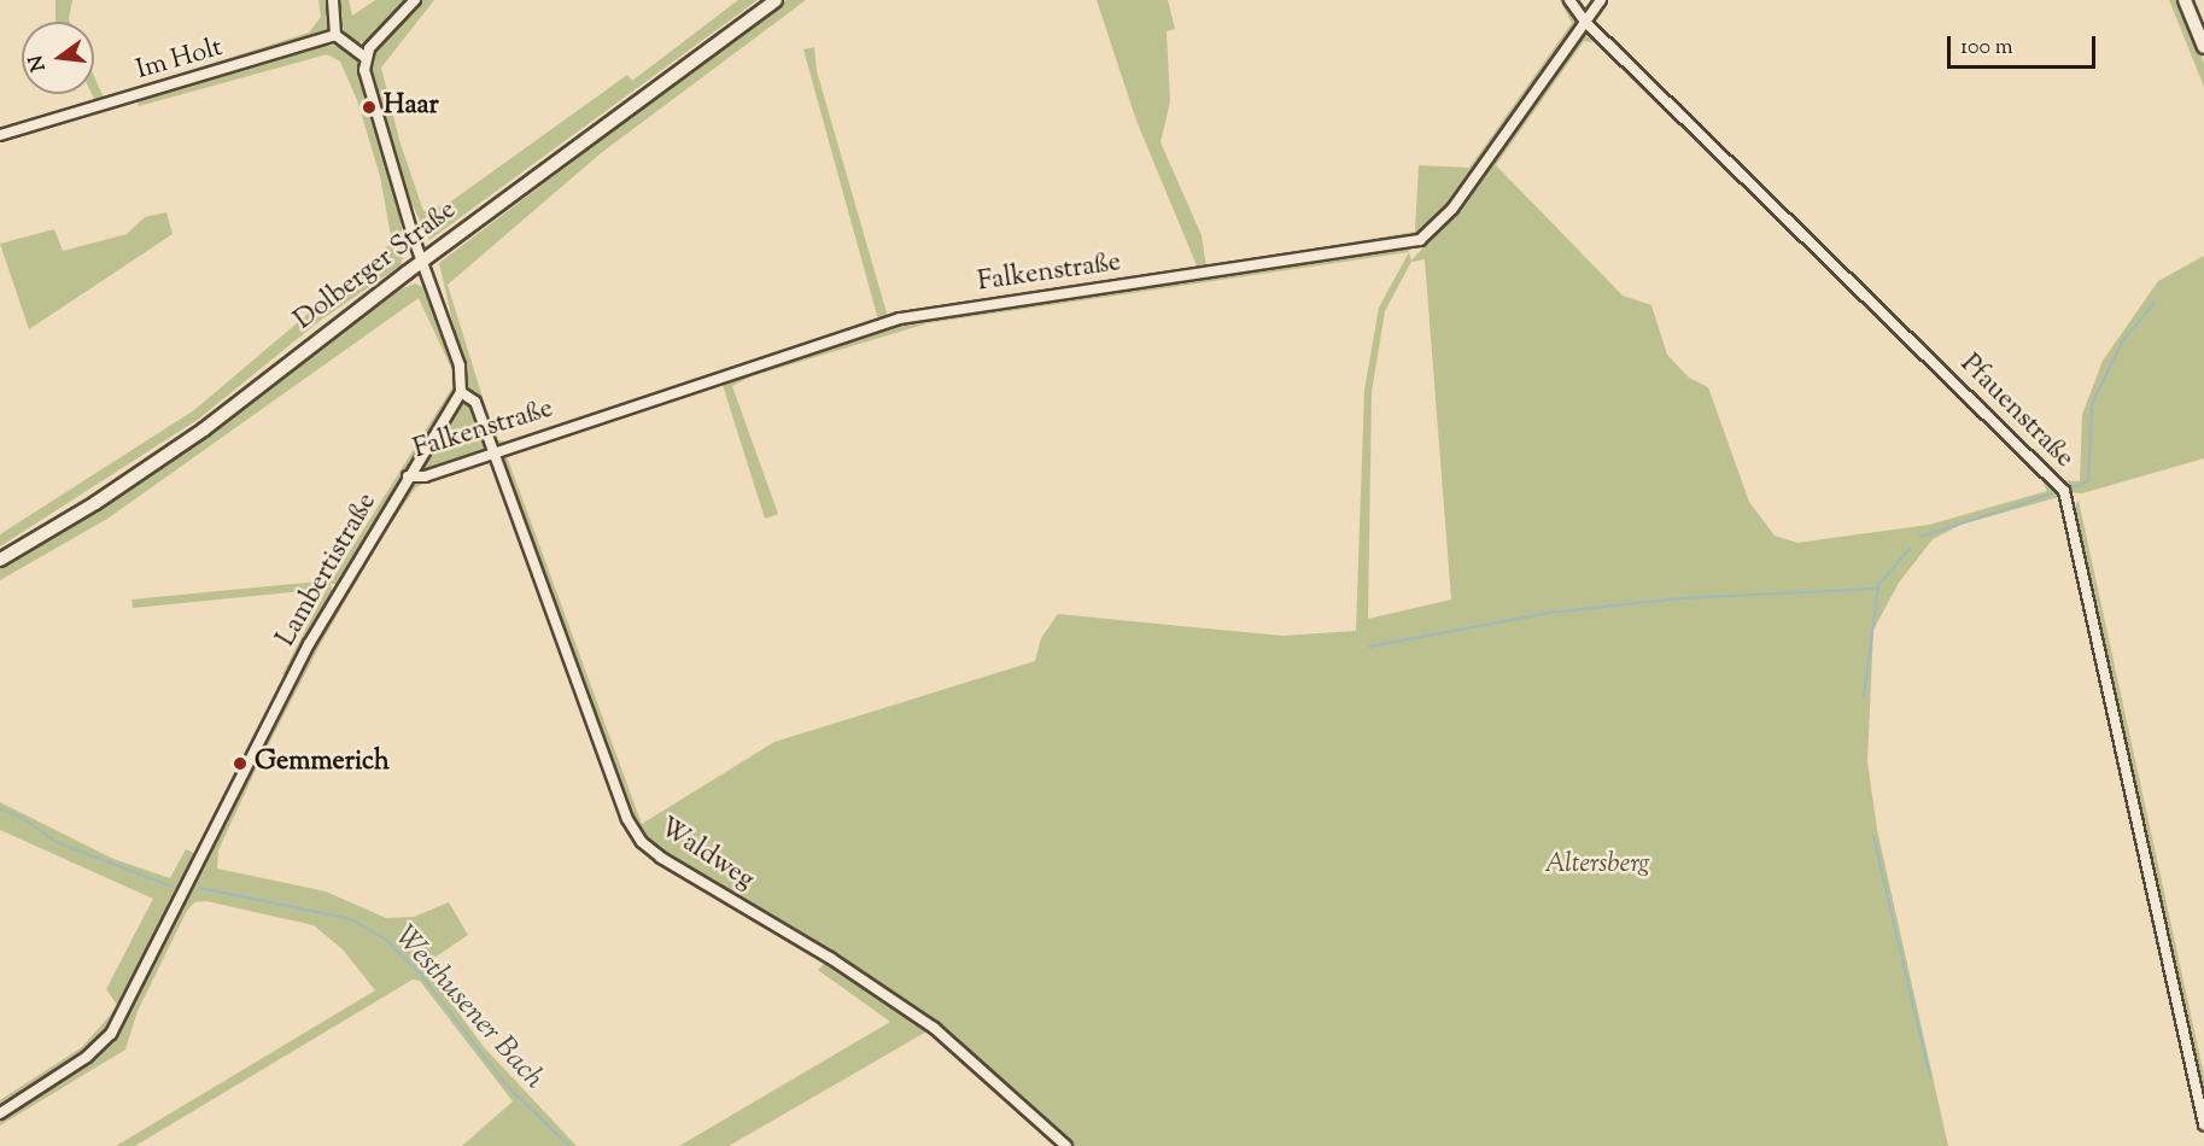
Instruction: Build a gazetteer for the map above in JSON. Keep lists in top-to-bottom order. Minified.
{"streets":{"main road":["Dolberger Straße"],"street":["Im Holt","Falkenstraße","Pfauenstraße","Lambertistraße","Waldweg"]},"crossings":[["Falkenstraße","Pfauenstraße"],["Falkenstraße","Lambertistraße"],["Falkenstraße","Waldweg"],["Lambertistraße","Waldweg"]],"water":["Westhusener Bach"],"parks":["Altersberg"],"places":["Haar","Gemmerich"],"scale_bar":"100 m","north":"left"}
